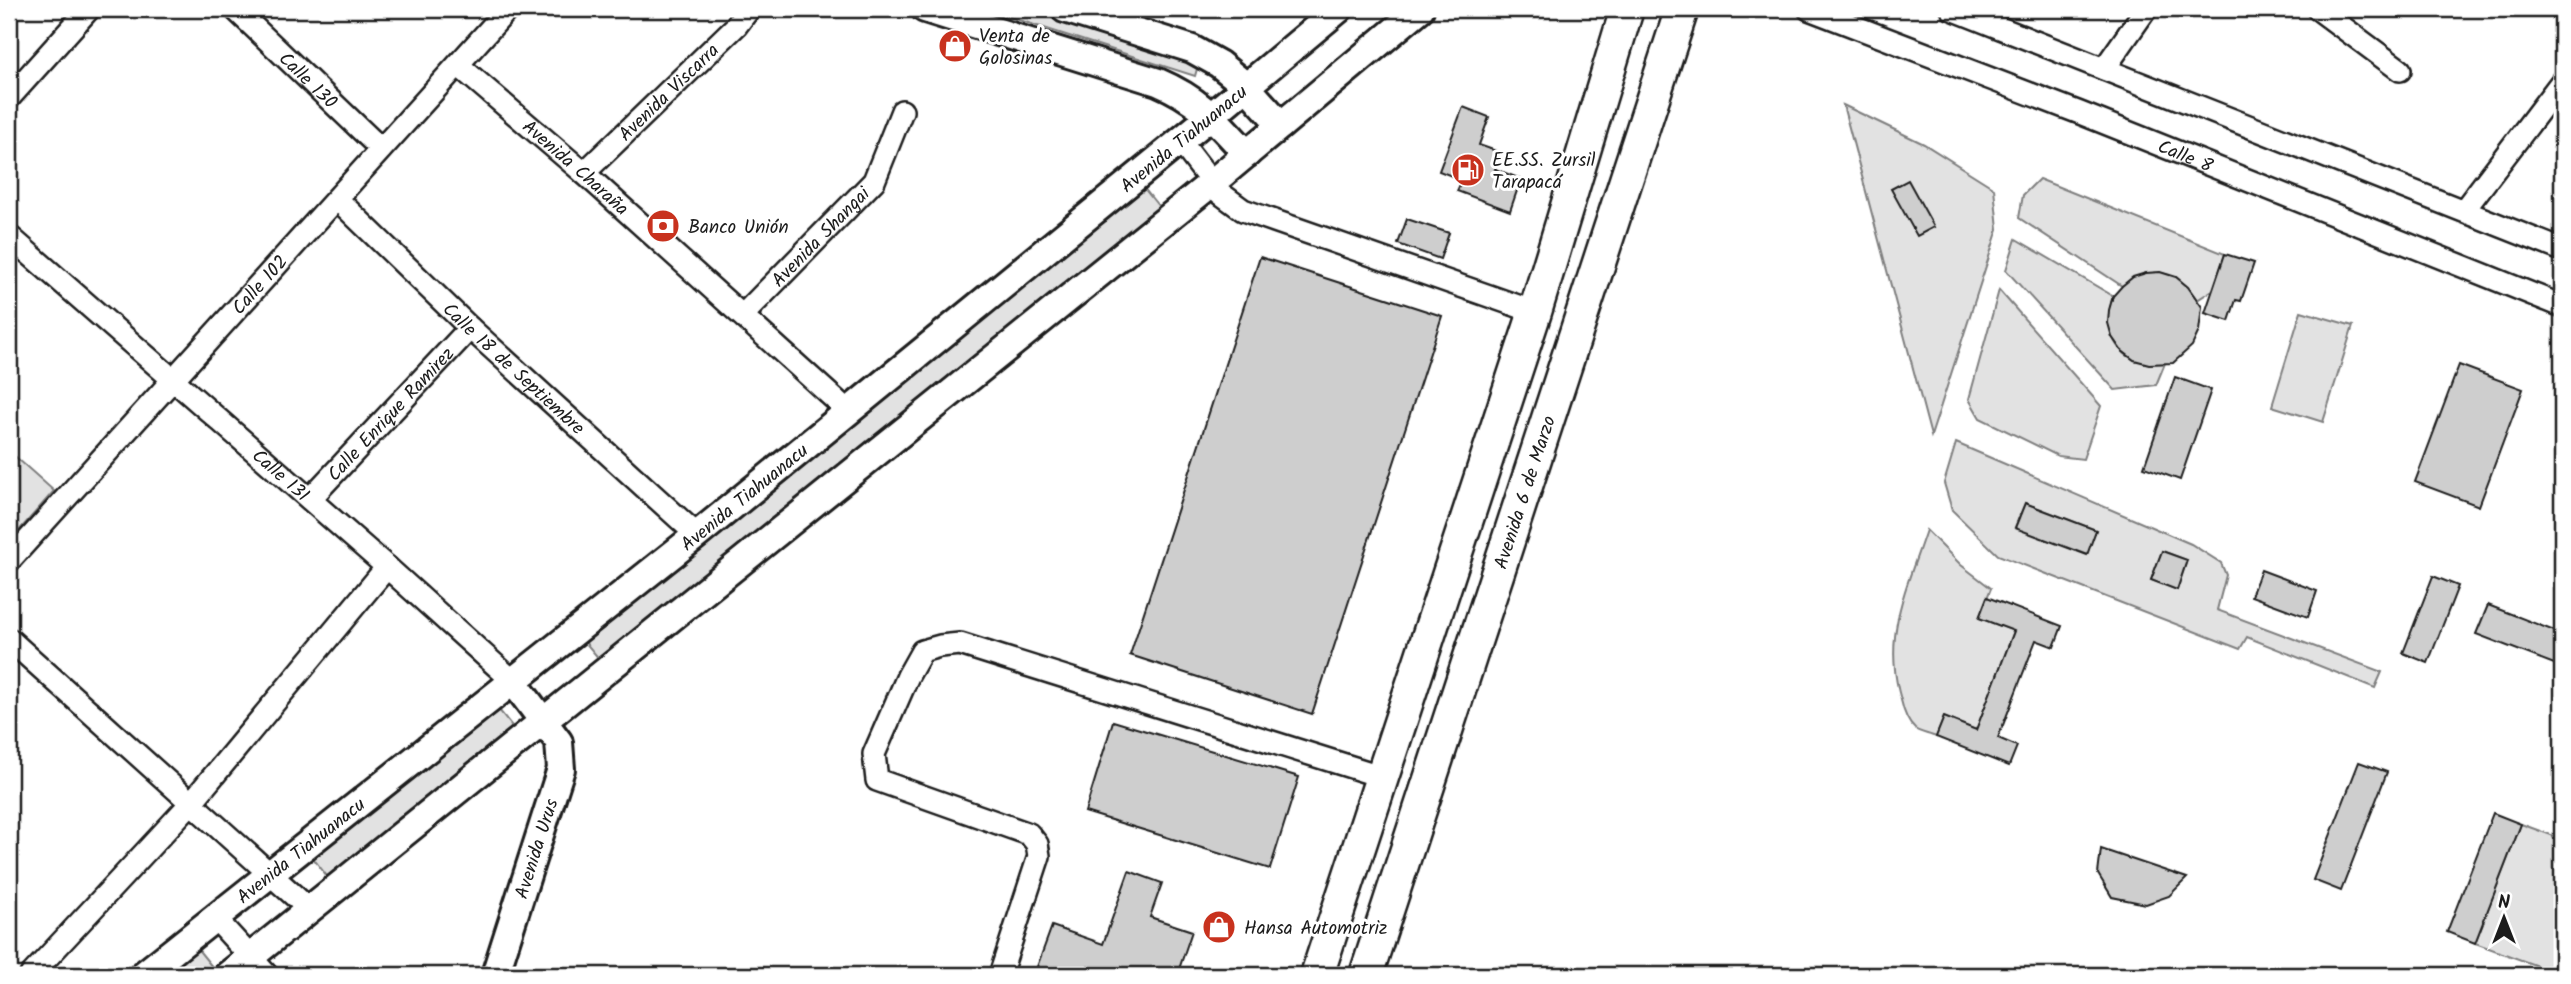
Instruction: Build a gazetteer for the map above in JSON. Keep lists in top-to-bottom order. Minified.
{"streets":{"highway":["Avenida 6 de Marzo"],"main road":["Avenida Tiahuanacu","Calle 131","Avenida Urus"],"street":["Calle 130","Avenida Viscarra","Calle 8","Avenida Charaña","Avenida Shangai","Calle 102","Calle 18 de Septiembre","Calle Enrique Ramirez"]},"crossings":[["Calle 130","Calle 102"],["Avenida Viscarra","Avenida Charaña"],["Avenida Tiahuanacu","Avenida Charaña"],["Avenida Tiahuanacu","Calle 18 de Septiembre"],["Avenida Tiahuanacu","Calle 131"],["Avenida Charaña","Avenida Shangai"],["Avenida Charaña","Calle 102"],["Calle 102","Calle 18 de Septiembre"],["Calle 102","Calle 131"],["Calle 18 de Septiembre","Calle Enrique Ramirez"],["Calle Enrique Ramirez","Calle 131"],["Calle 131","Avenida Urus"]],"places":{"shop":["Venta de Golosinas","Hansa Automotriz"],"fuel station":["EE.SS. Zursil Tarapacá"],"bank":["Banco Unión"]},"north":"top"}
